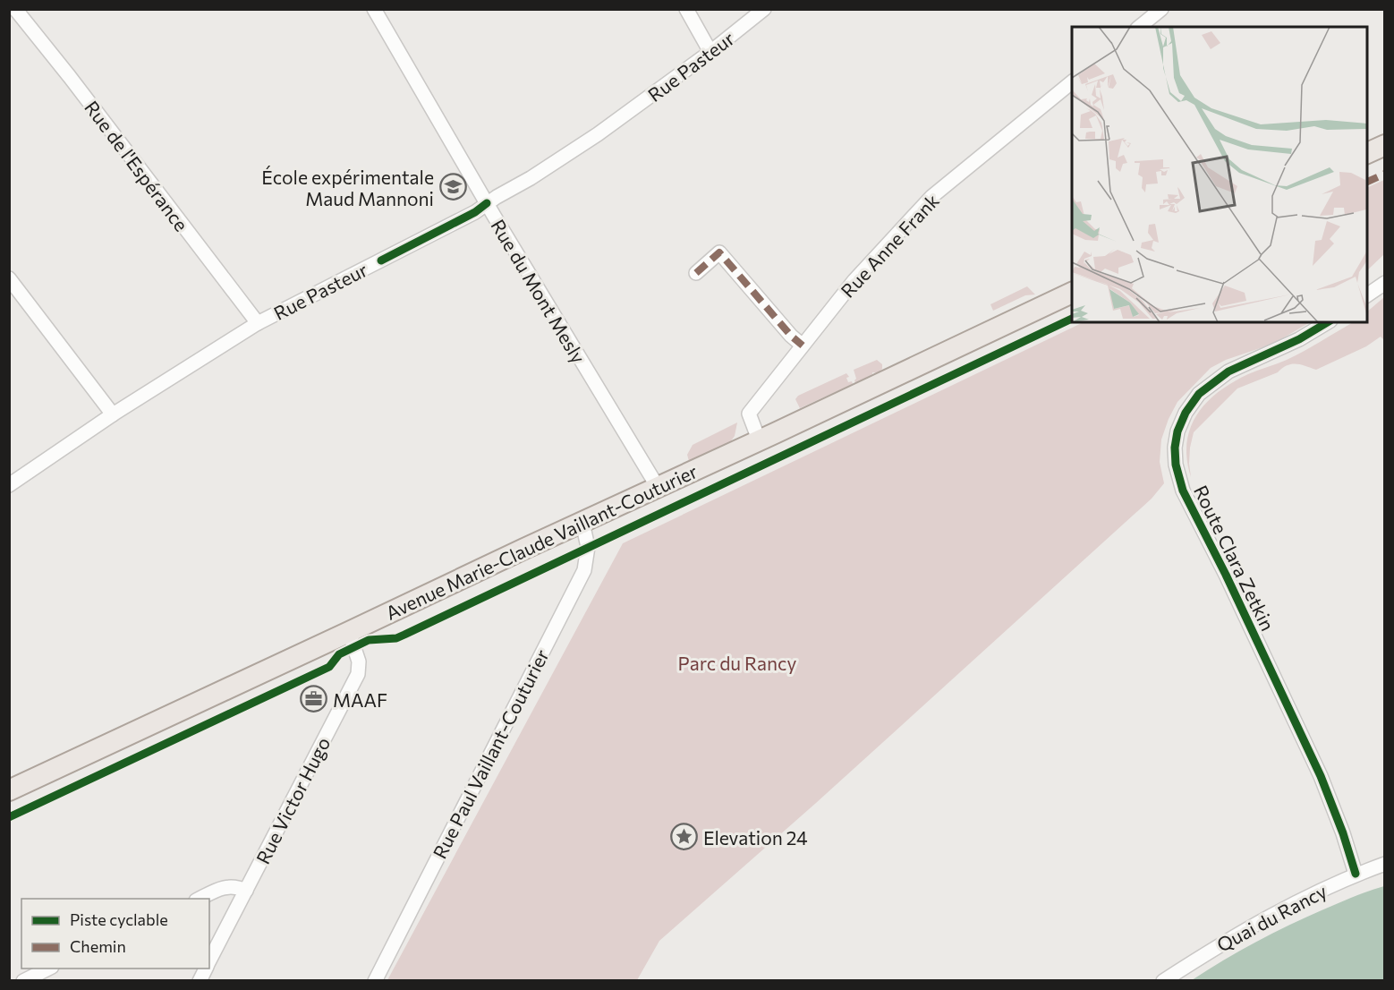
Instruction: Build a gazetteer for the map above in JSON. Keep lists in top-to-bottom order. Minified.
{"streets":{"main road":["Avenue Marie-Claude Vaillant-Couturier"],"street":["Rue Pasteur","Rue de l'Espérance","Rue Anne Frank","Rue du Mont Mesly","Route Clara Zetkin","Rue Paul Vaillant-Couturier","Rue Victor Hugo","Quai du Rancy"]},"crossings":[["Rue Pasteur","Rue de l'Espérance"],["Rue Pasteur","Rue du Mont Mesly"],["Rue Anne Frank","Avenue Marie-Claude Vaillant-Couturier"],["Rue du Mont Mesly","Avenue Marie-Claude Vaillant-Couturier"],["Avenue Marie-Claude Vaillant-Couturier","Rue Paul Vaillant-Couturier"],["Avenue Marie-Claude Vaillant-Couturier","Rue Victor Hugo"],["Route Clara Zetkin","Quai du Rancy"]],"parks":["Parc du Rancy"],"places":{"school or university":["École expérimentale Maud Mannoni"],"office":["MAAF"],"place":["Elevation 24"]},"legend":["Piste cyclable","Chemin"]}
